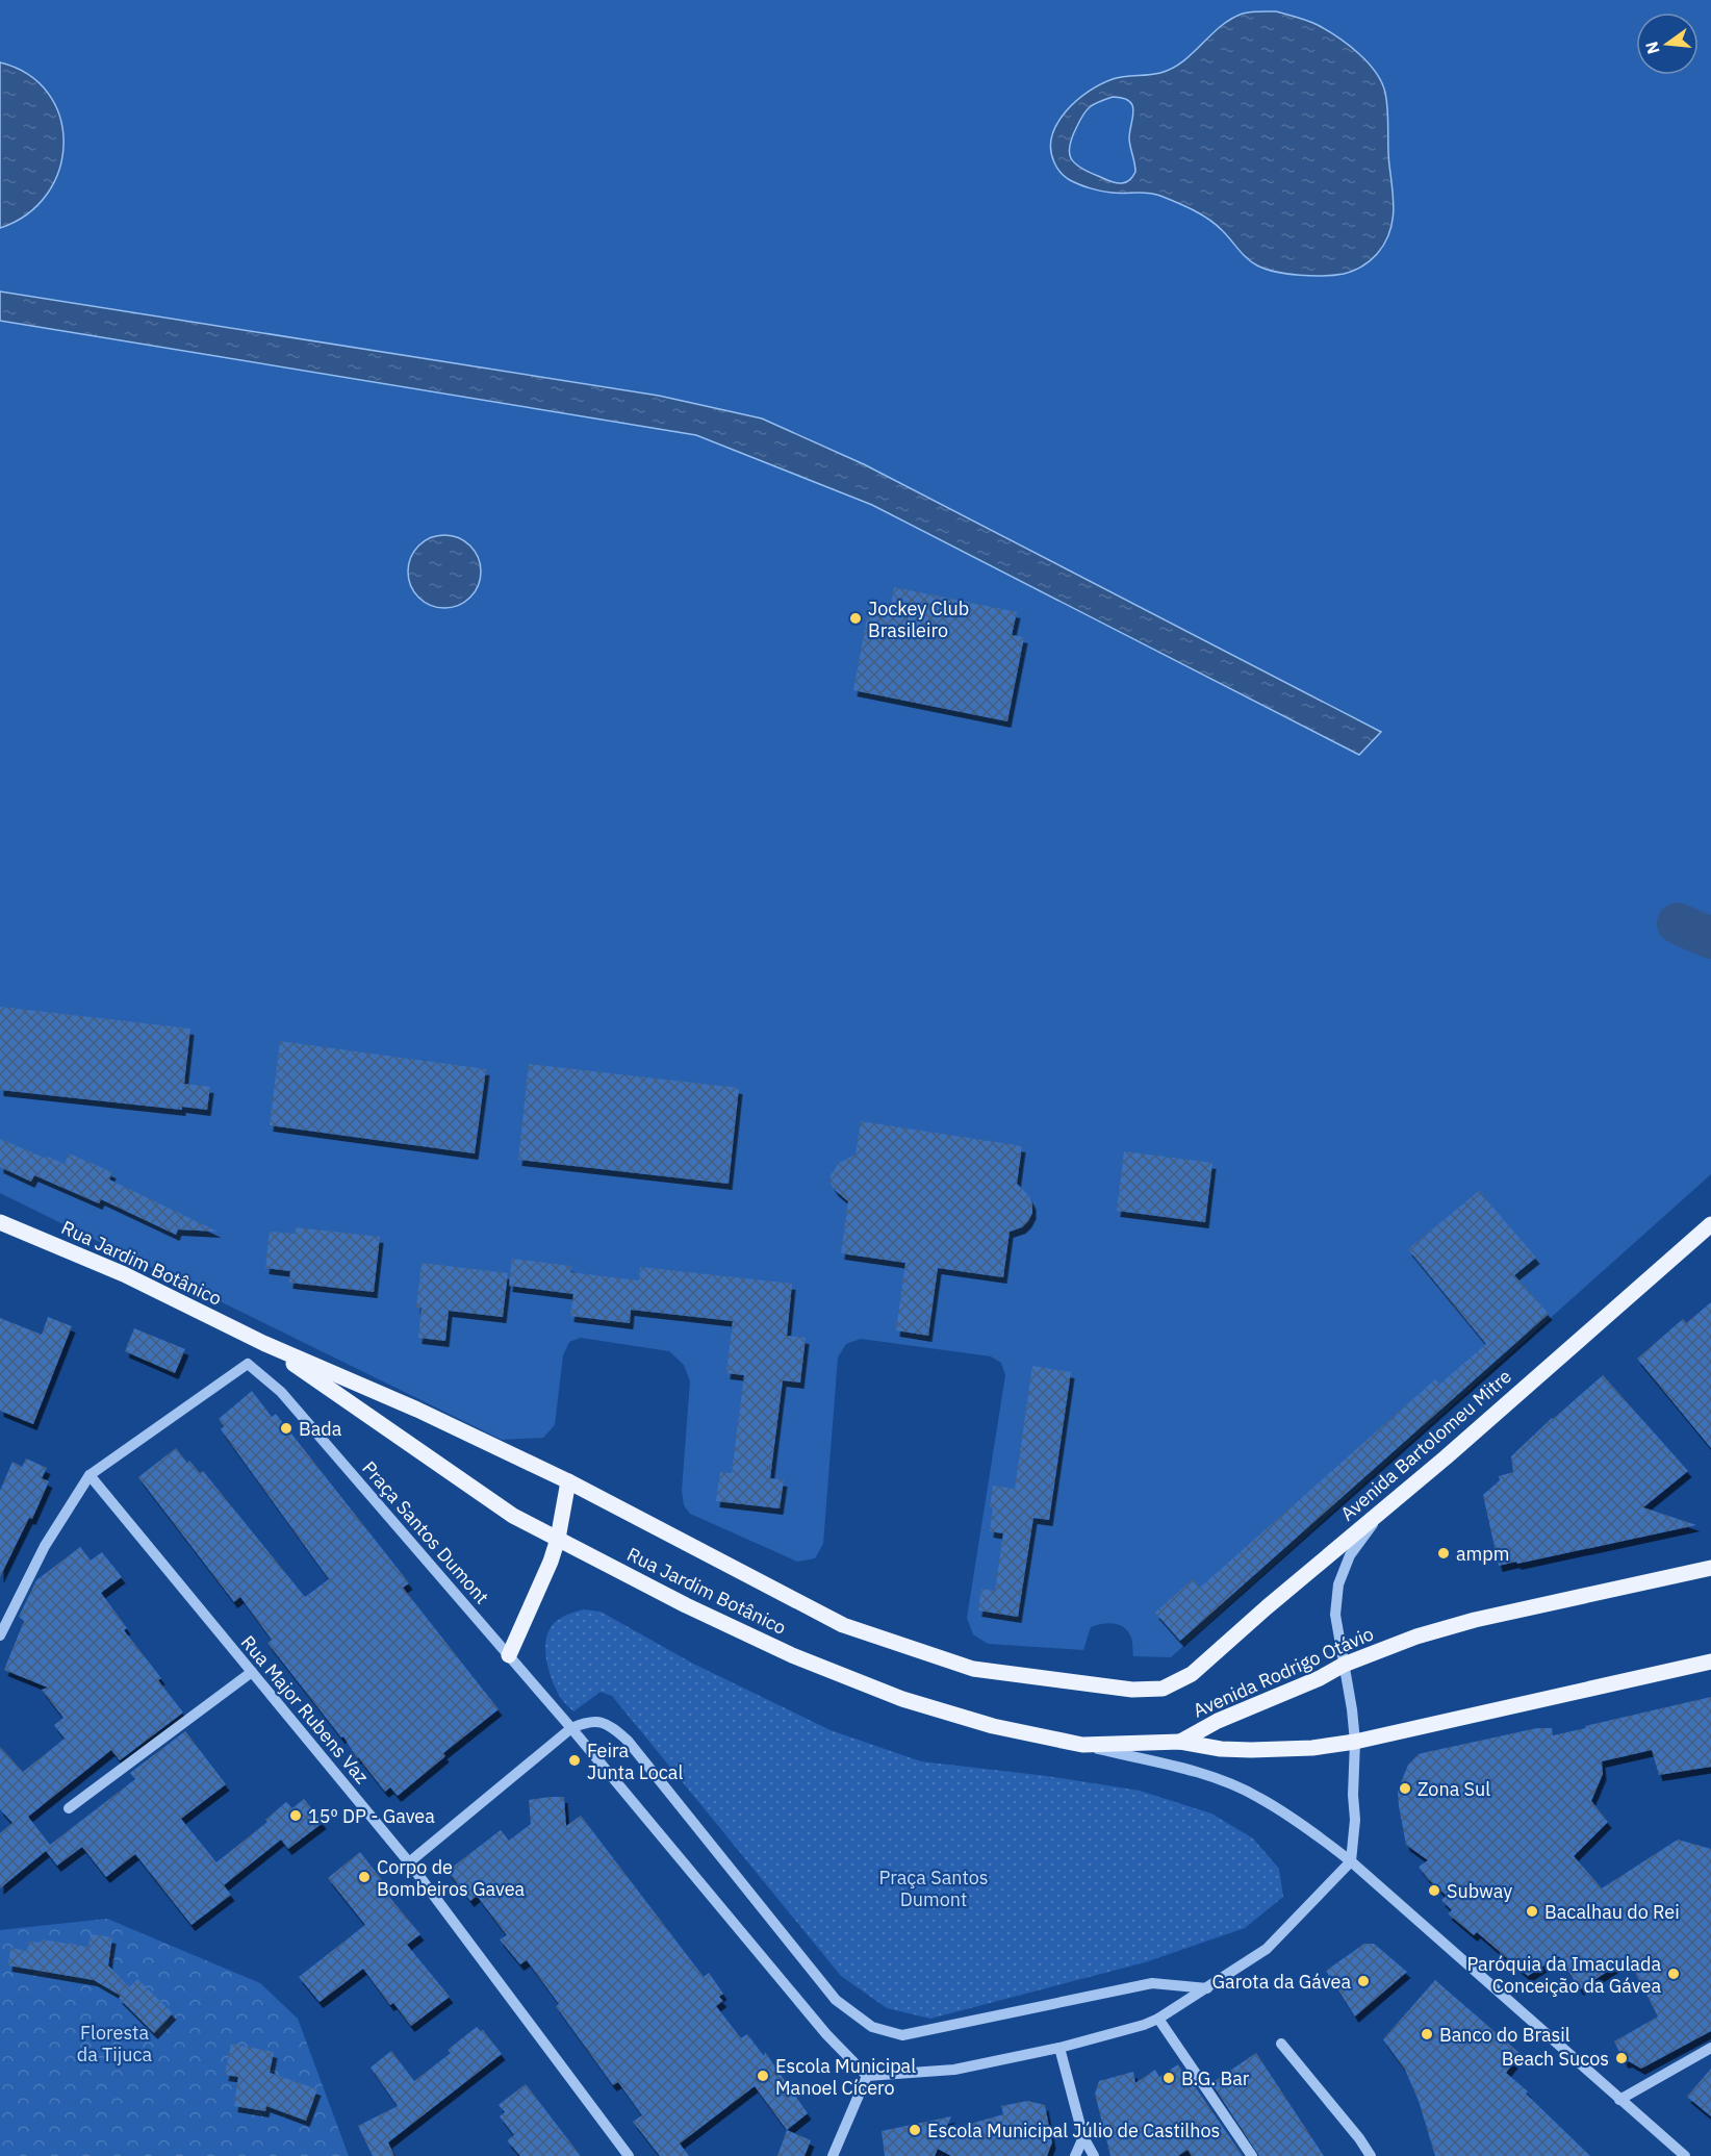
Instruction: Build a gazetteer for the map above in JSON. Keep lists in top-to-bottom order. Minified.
{"streets":{"main road":["Rua Jardim Botânico","Avenida Bartolomeu Mitre","Avenida Rodrigo Otávio"],"street":["Praça Santos Dumont","Rua Major Rubens Vaz"]},"crossings":[["Rua Jardim Botânico","Avenida Bartolomeu Mitre"],["Rua Jardim Botânico","Avenida Rodrigo Otávio"],["Praça Santos Dumont","Rua Major Rubens Vaz"]],"parks":["Praça Santos Dumont","Floresta da Tijuca"],"places":["Jockey Club Brasileiro","Bada","ampm","Feira Junta Local","Zona Sul","15º DP - Gavea","Corpo de Bombeiros Gavea","Subway","Bacalhau do Rei","Paróquia da Imaculada Conceição da Gávea","Garota da Gávea","Banco do Brasil","Beach Sucos","Escola Municipal Manoel Cícero","B.G. Bar","Escola Municipal Júlio de Castilhos"],"north":"left"}
